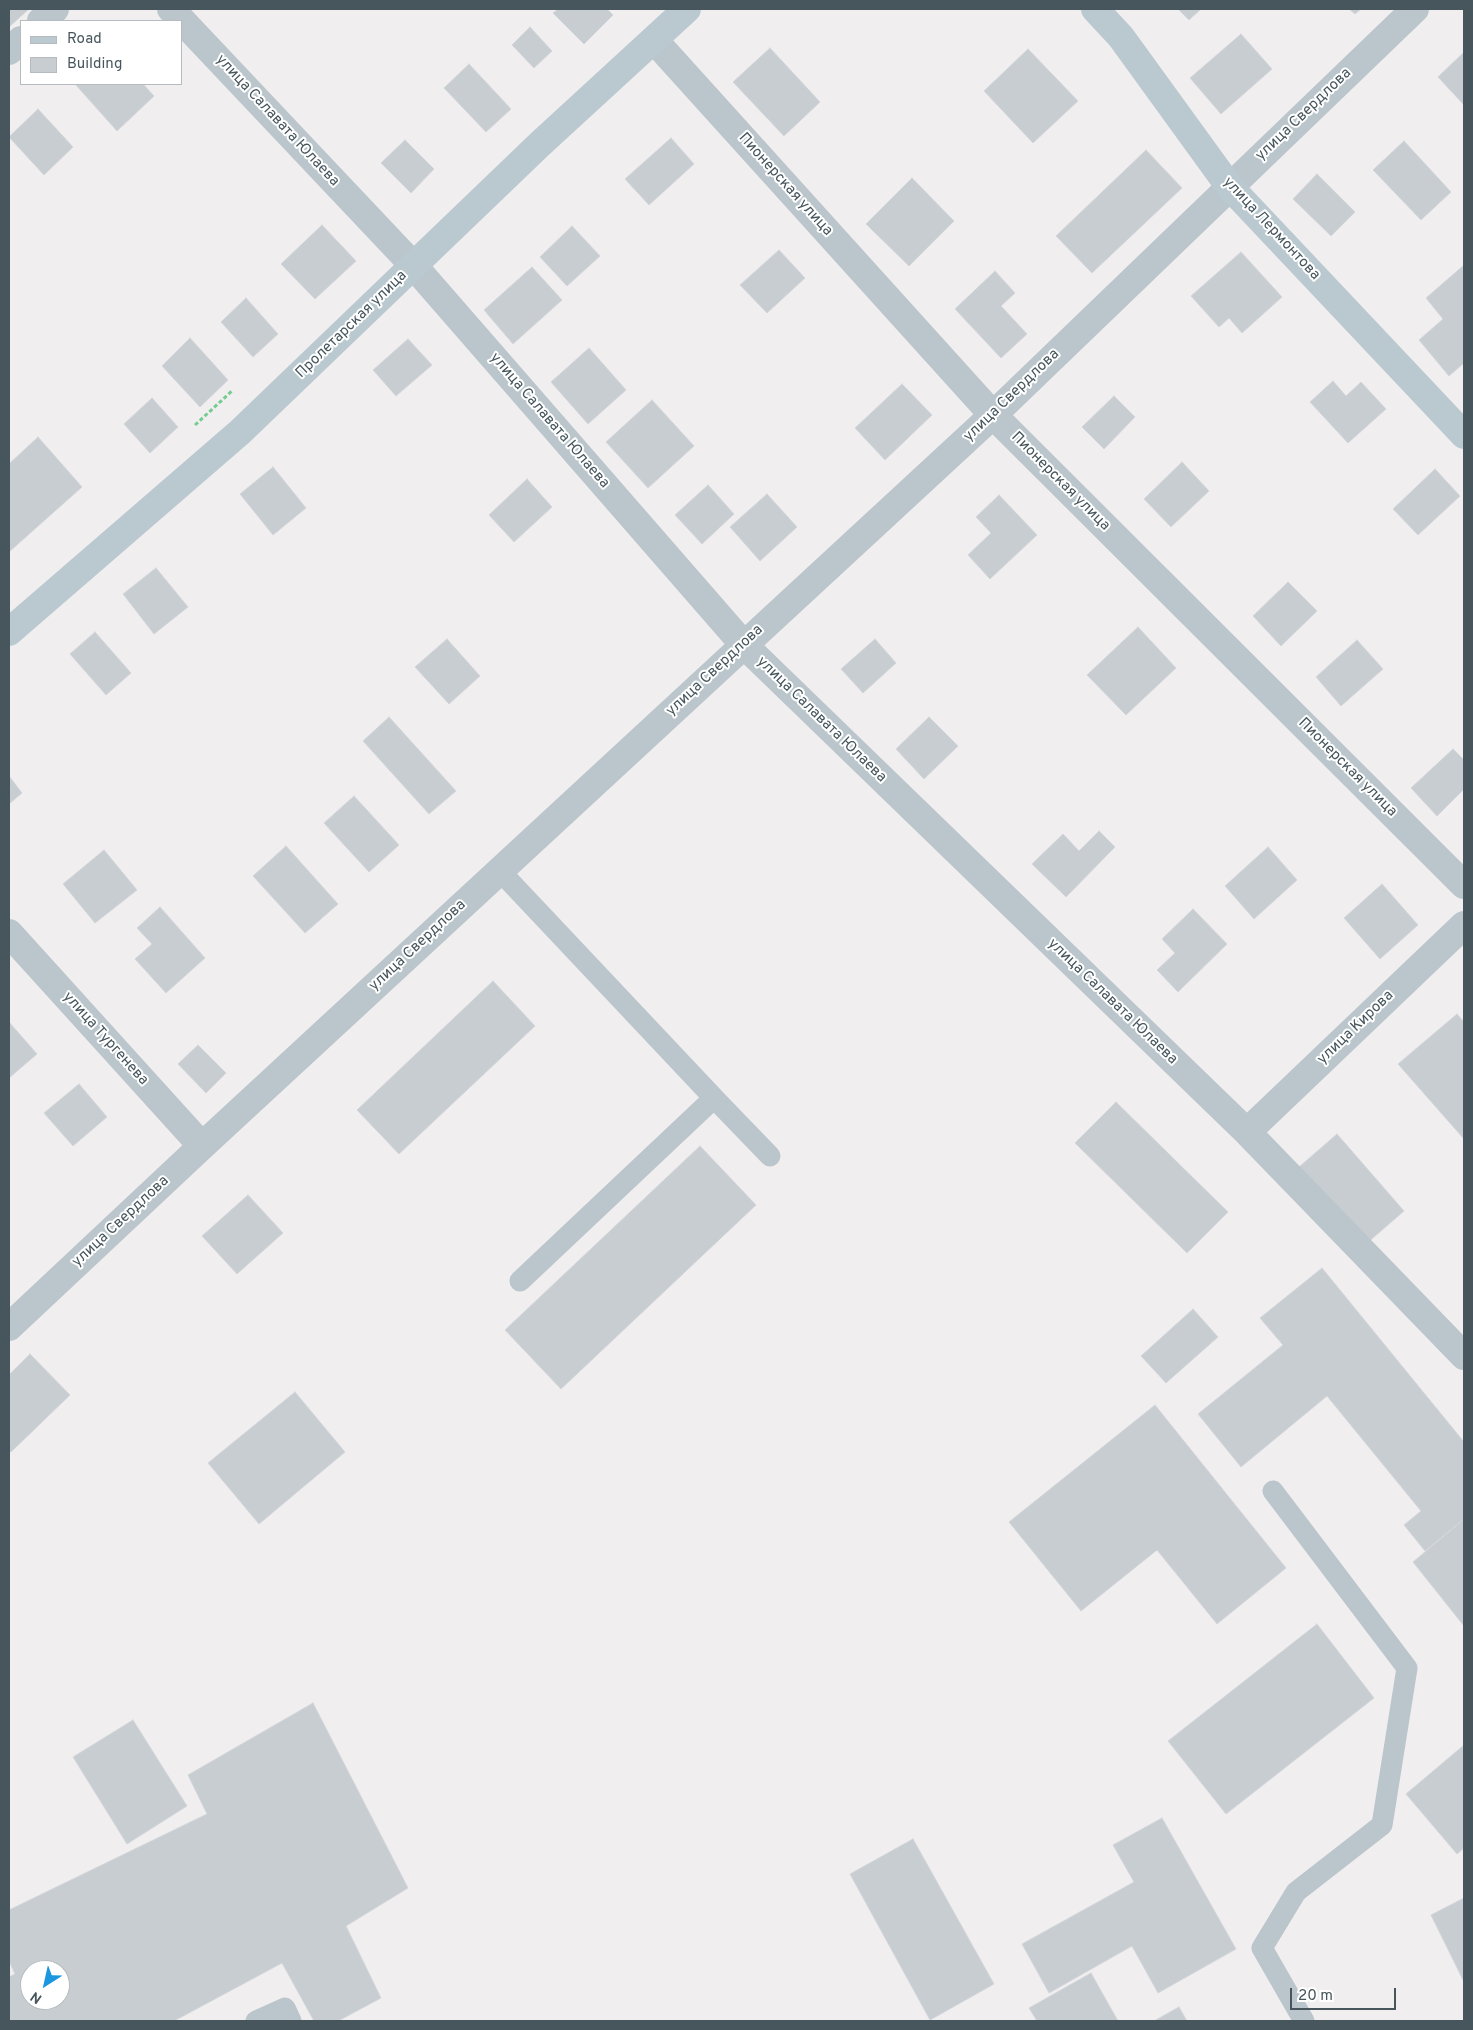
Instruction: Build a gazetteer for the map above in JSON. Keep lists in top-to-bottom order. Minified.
{"streets":{"street":["улица Свердлова","улица Салавата Юлаева","Пионерская улица","улица Лермонтова","Пролетарская улица","улица Кирова","улица Тургенева"]},"crossings":[["улица Свердлова","улица Салавата Юлаева"],["улица Свердлова","Пионерская улица"],["улица Свердлова","улица Лермонтова"],["улица Свердлова","улица Тургенева"],["улица Салавата Юлаева","Пролетарская улица"],["улица Салавата Юлаева","улица Кирова"],["Пионерская улица","Пролетарская улица"]],"legend":["Road","Building"],"scale_bar":"20 m","north":"bottom left"}
